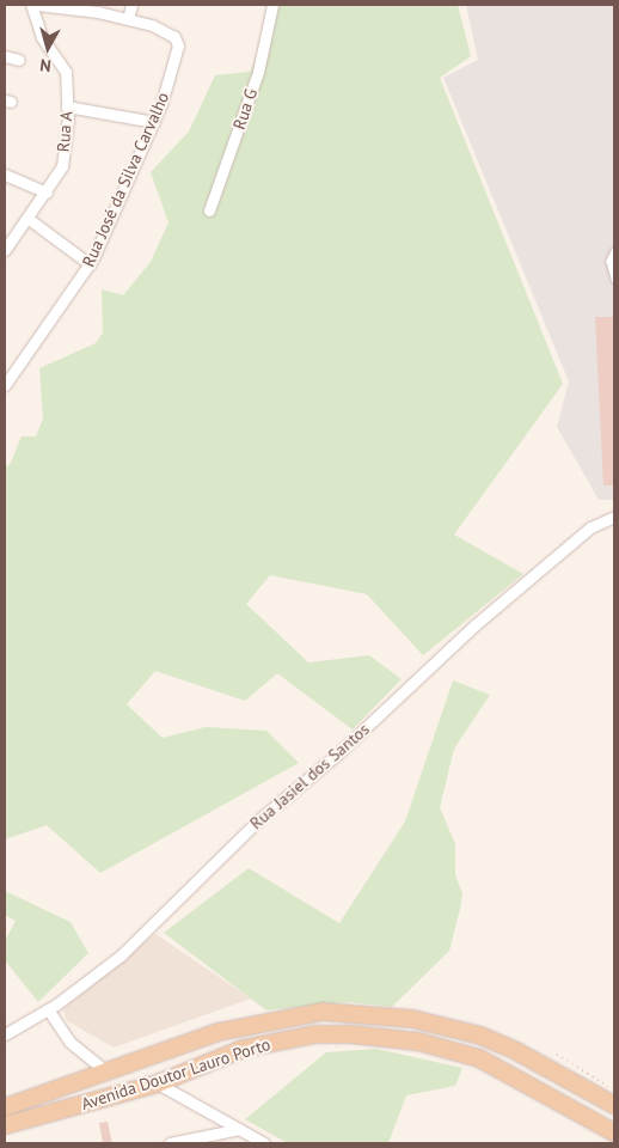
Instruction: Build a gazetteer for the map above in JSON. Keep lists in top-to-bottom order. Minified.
{"streets":{"main road":["Avenida Doutor Lauro Porto"],"street":["Rua G","Rua A","Rua José da Silva Carvalho","Rua Jasiel dos Santos"]},"north":"bottom"}
